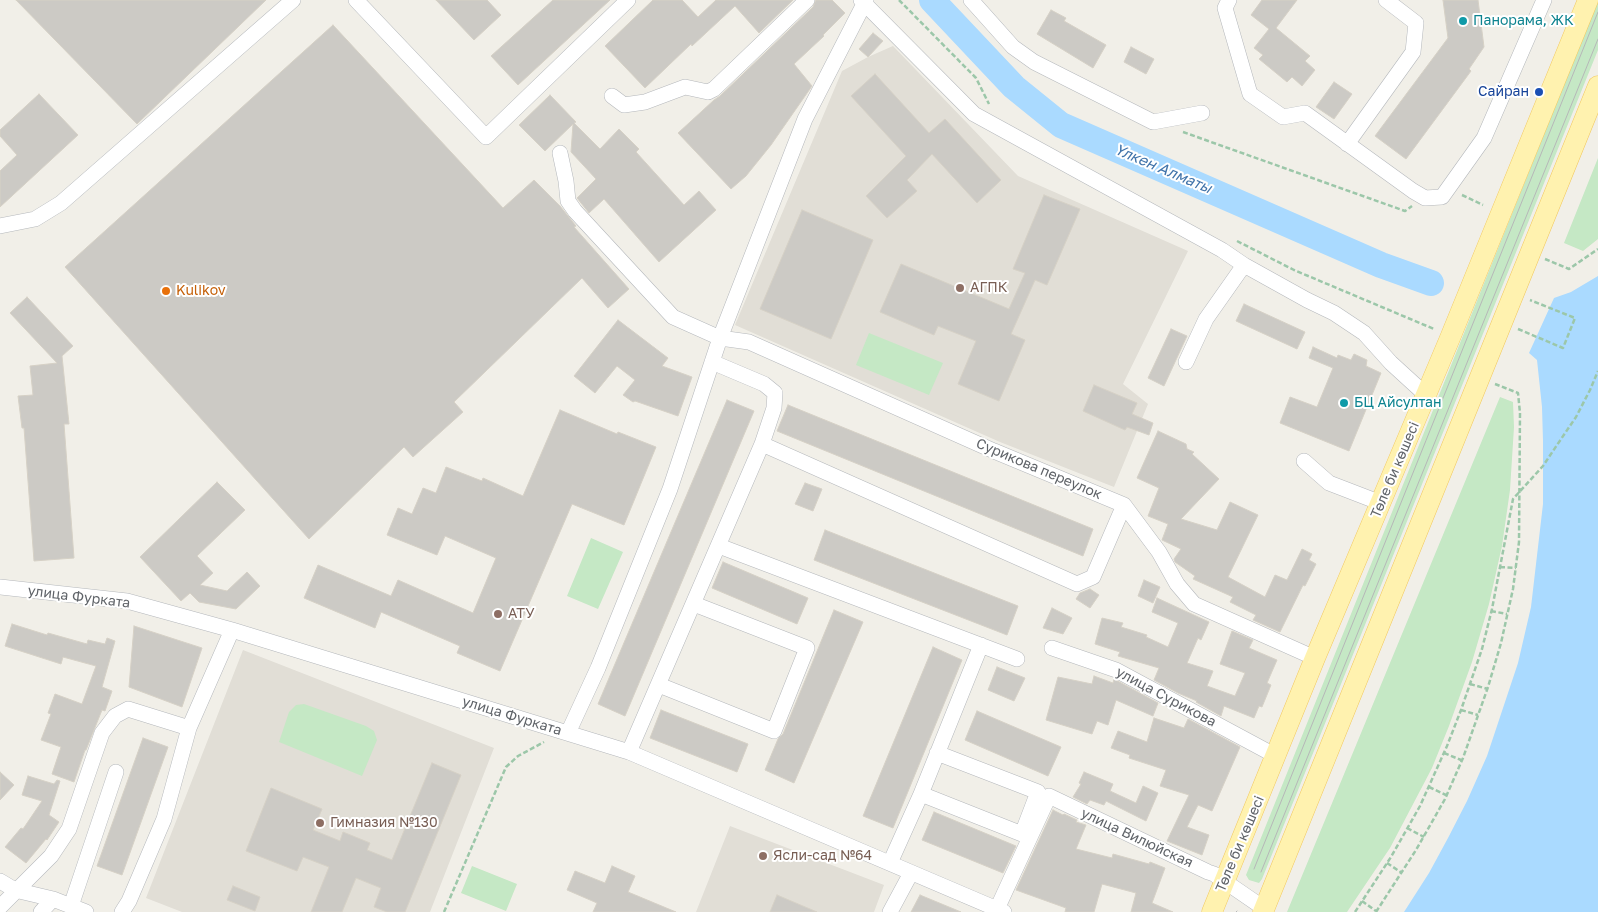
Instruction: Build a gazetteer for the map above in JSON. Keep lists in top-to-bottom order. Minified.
{"streets":{"main road":["Төле би көшесі"],"street":["Сурикова переулок","улица Фурката","улица Сурикова","улица Вилюйская"]},"crossings":[["Төле би көшесі","улица Сурикова"],["Төле би көшесі","улица Вилюйская"],["улица Фурката","улица Вилюйская"]],"water":["Үлкен Алматы"],"places":["Панорама, ЖК","Сайран","АГПК","Kulikov","БЦ Айсултан","АТУ","Гимназия №130","Ясли-сад №64"]}
